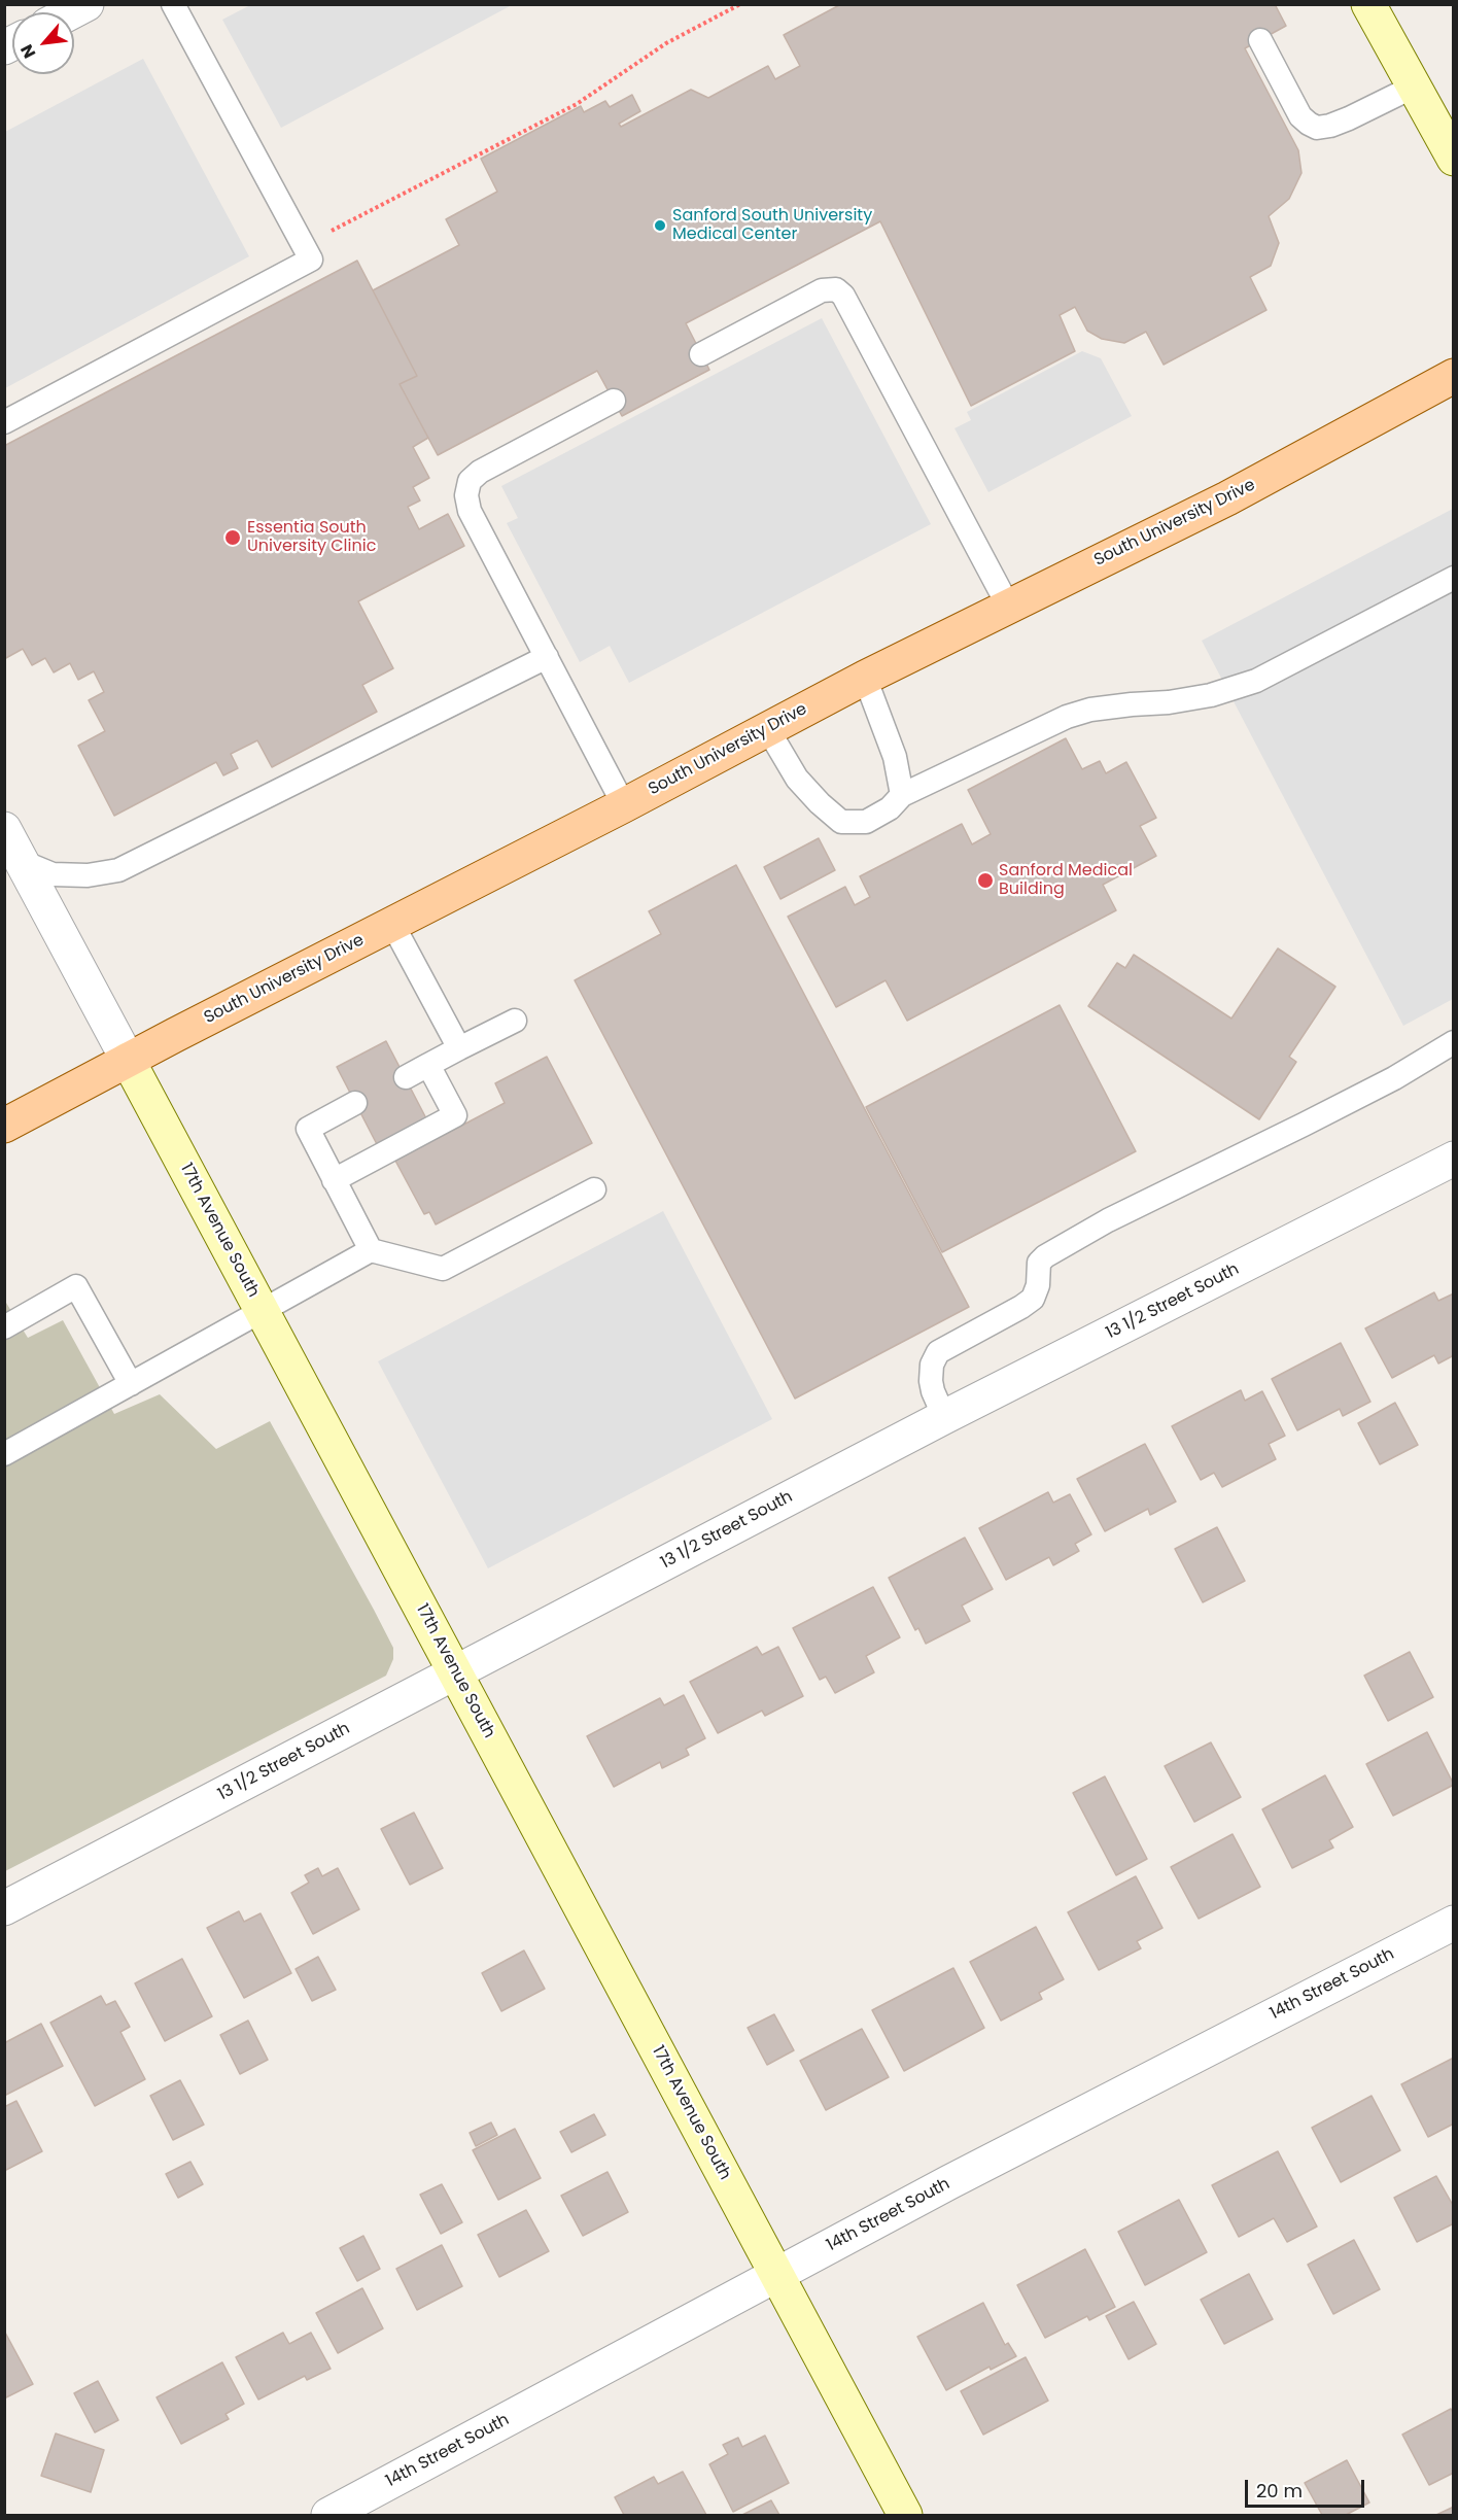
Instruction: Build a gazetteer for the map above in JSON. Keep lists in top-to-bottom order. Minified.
{"streets":{"main road":["South University Drive"],"street":["17th Avenue South","13 1/2 Street South","14th Street South"]},"crossings":[["South University Drive","17th Avenue South"],["17th Avenue South","13 1/2 Street South"],["17th Avenue South","14th Street South"]],"places":["Sanford South University Medical Center","Essentia South University Clinic","Sanford Medical Building"],"scale_bar":"20 m","north":"bottom left"}
